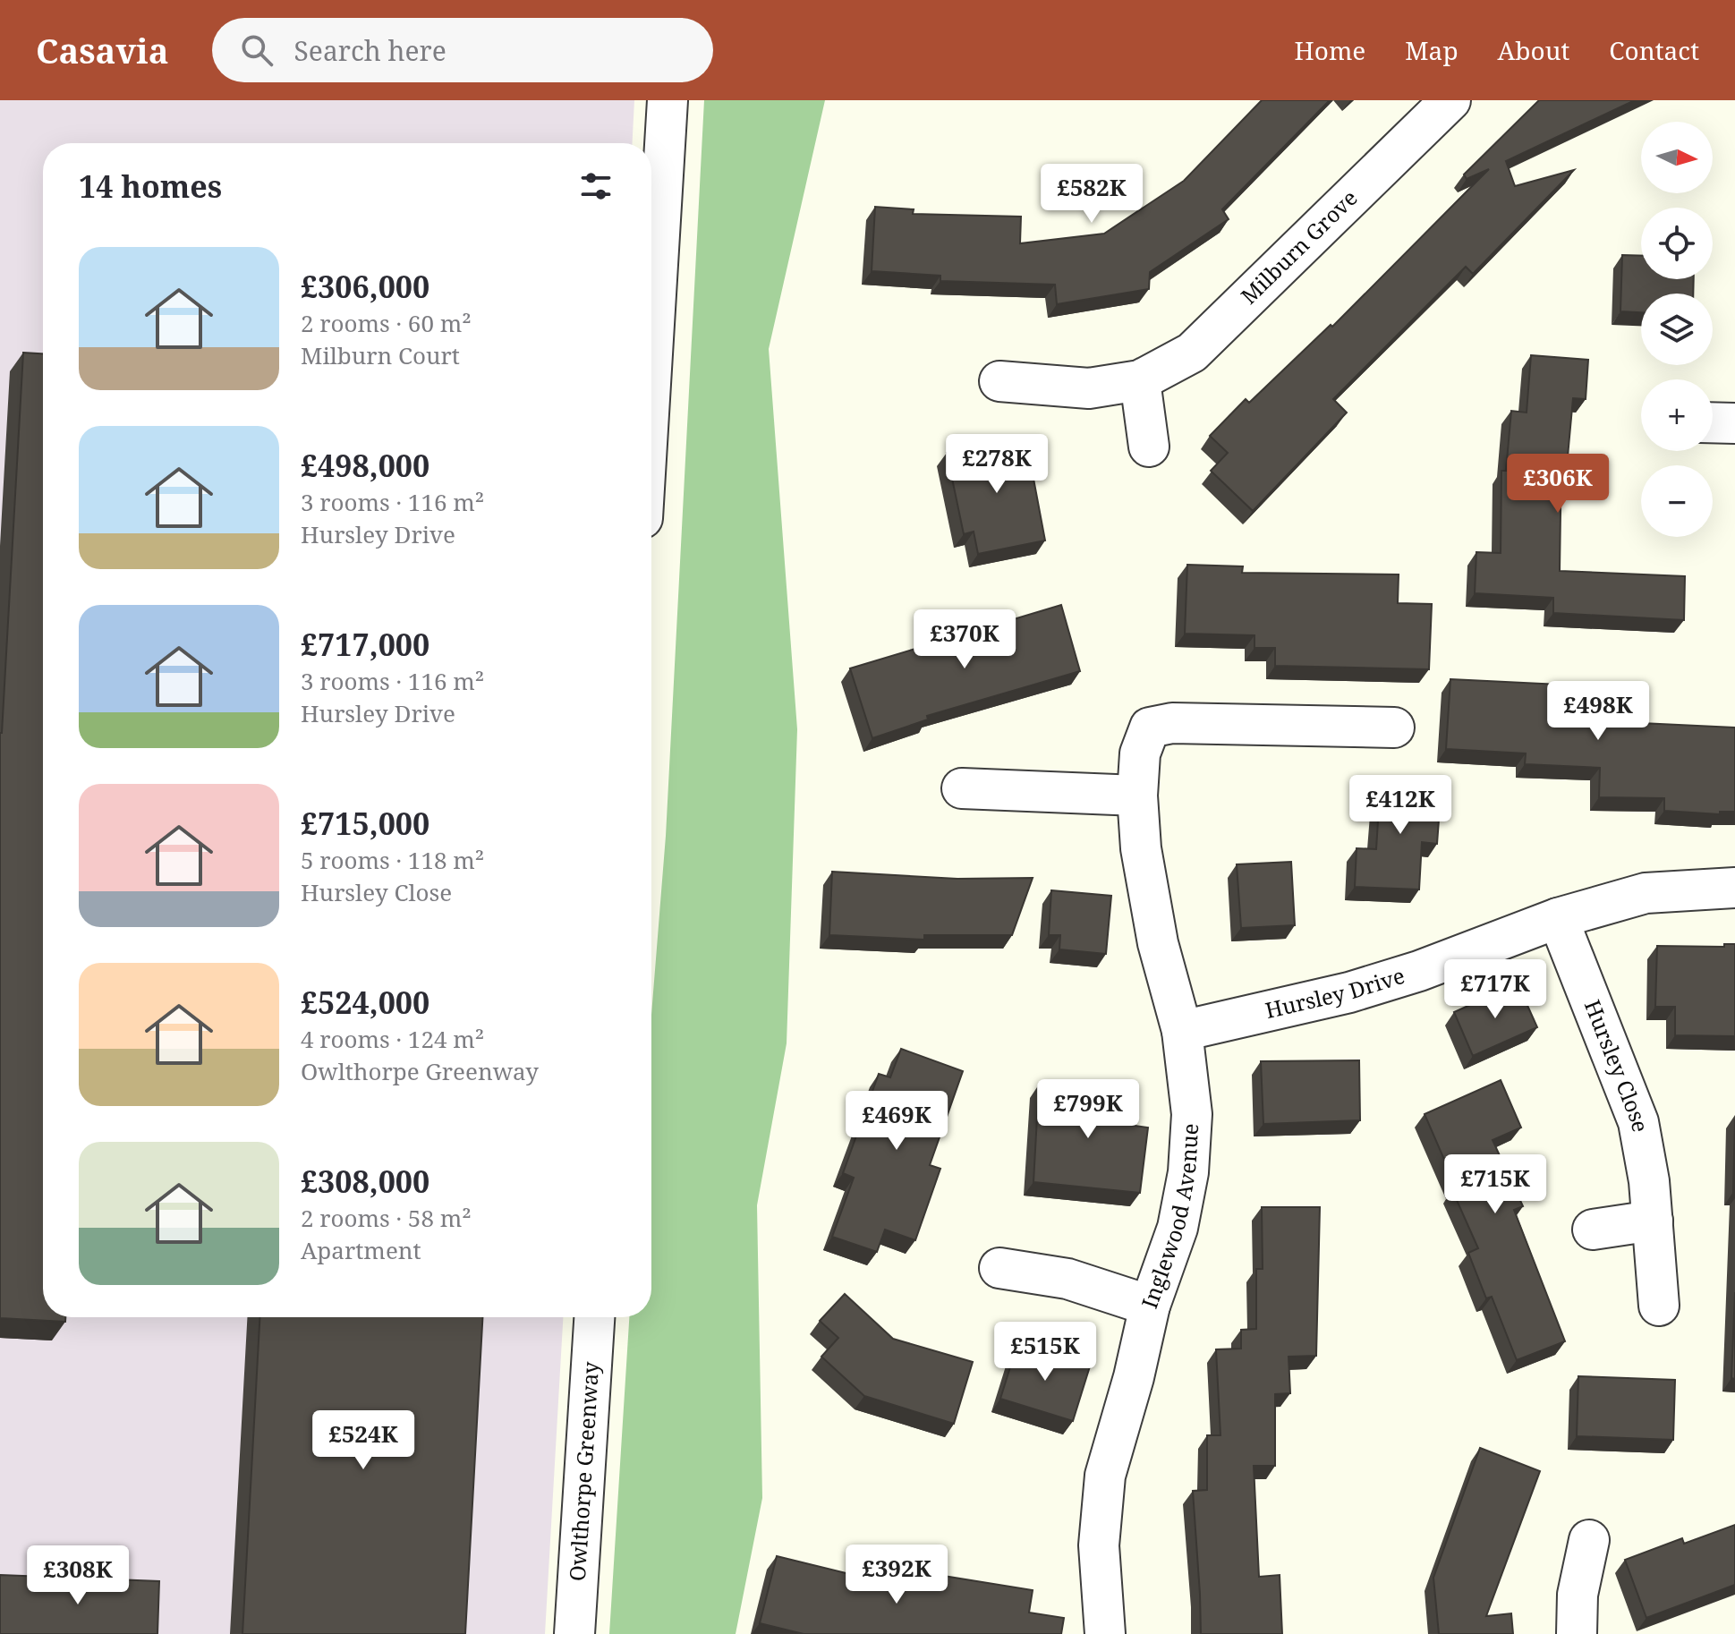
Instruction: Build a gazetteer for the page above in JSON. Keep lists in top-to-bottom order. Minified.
{"streets":{"street":["Milburn Grove","Hursley Drive","Hursley Close","Inglewood Avenue","Owlthorpe Greenway"]},"crossings":[["Hursley Drive","Hursley Close"],["Hursley Drive","Inglewood Avenue"]],"north":"right","page":{"header":"Casavia","search":"Search here","nav":["Home","Map","About","Contact"],"map_buttons":["+","−"],"heading":"14 homes","price":["£582K","£278K","£306K","£370K","£498K","£412K","£717K","£799K","£469K","£715K","£515K","£524K","£392K","£308K"],"list":[{"name":"£306,000","note":"2 rooms · 60 m² · Milburn Court"},{"name":"£498,000","note":"3 rooms · 116 m² · Hursley Drive"},{"name":"£717,000","note":"3 rooms · 116 m² · Hursley Drive"},{"name":"£715,000","note":"5 rooms · 118 m² · Hursley Close"},{"name":"£524,000","note":"4 rooms · 124 m² · Owlthorpe Greenway"},{"name":"£308,000","note":"2 rooms · 58 m² · Apartment"}]}}
